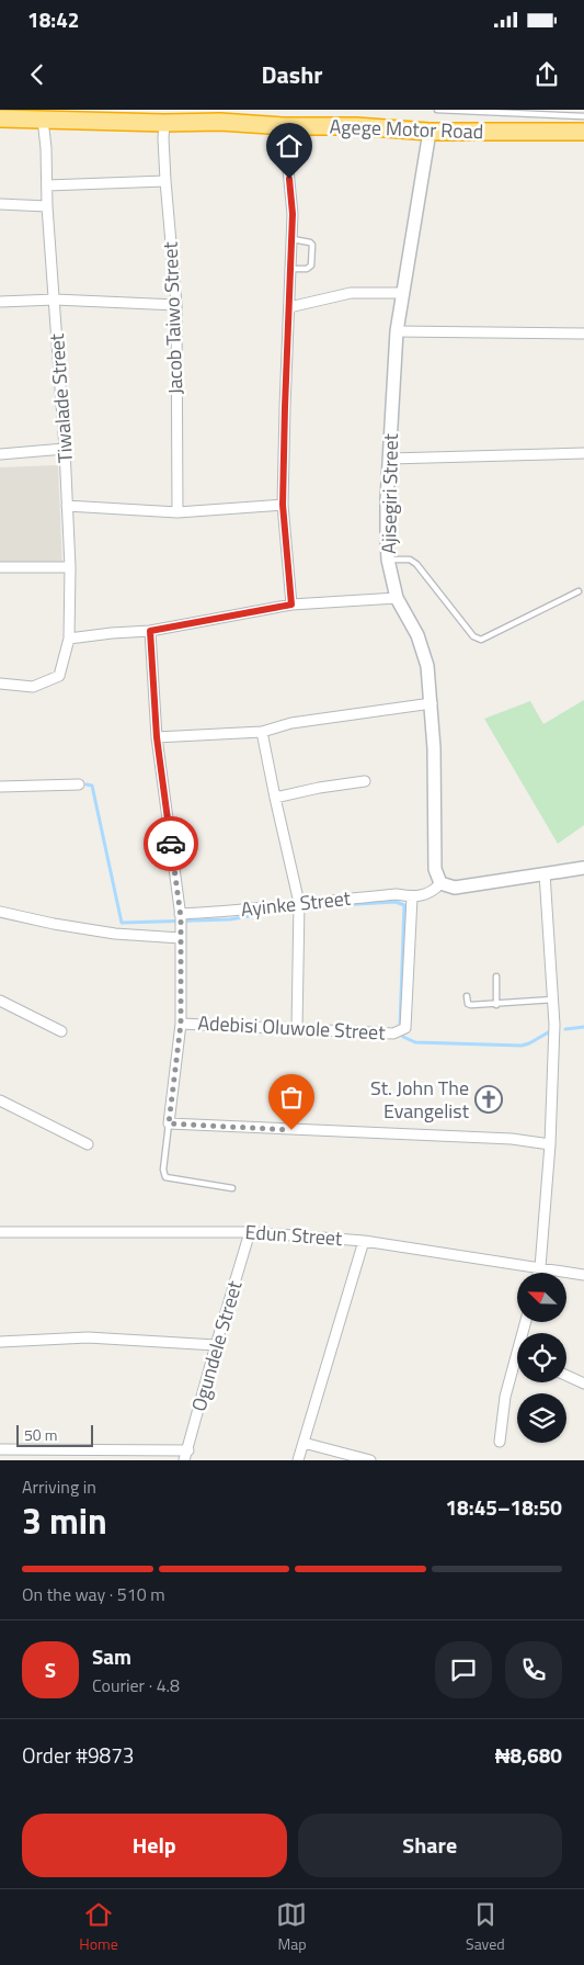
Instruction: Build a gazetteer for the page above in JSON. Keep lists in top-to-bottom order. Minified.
{"streets":{"highway":["Agege Motor Road"],"street":["Jacob Taiwo Street","Tiwalade Street","Ajisegiri Street","Ayinke Street","Adebisi Oluwole Street","Edun Street","Ogundele Street"]},"crossings":[["Agege Motor Road","Jacob Taiwo Street"],["Agege Motor Road","Tiwalade Street"],["Agege Motor Road","Ajisegiri Street"],["Ayinke Street","Adebisi Oluwole Street"],["Edun Street","Ogundele Street"]],"places":{"church":["St. John The Evangelist"]},"scale_bar":"50 m","north":"top left","page":{"status":"18:42","header":"Dashr","scale":"50 m","heading":["3 min","Arriving in","18:45–18:50"],"panel":["Sam","Courier · 4.8","Order #9873","₦8,680"],"bar":"On the way · 510 m","round":"S","buttons":["Help","Share"],"tabs":["Home","Map","Saved"]}}
